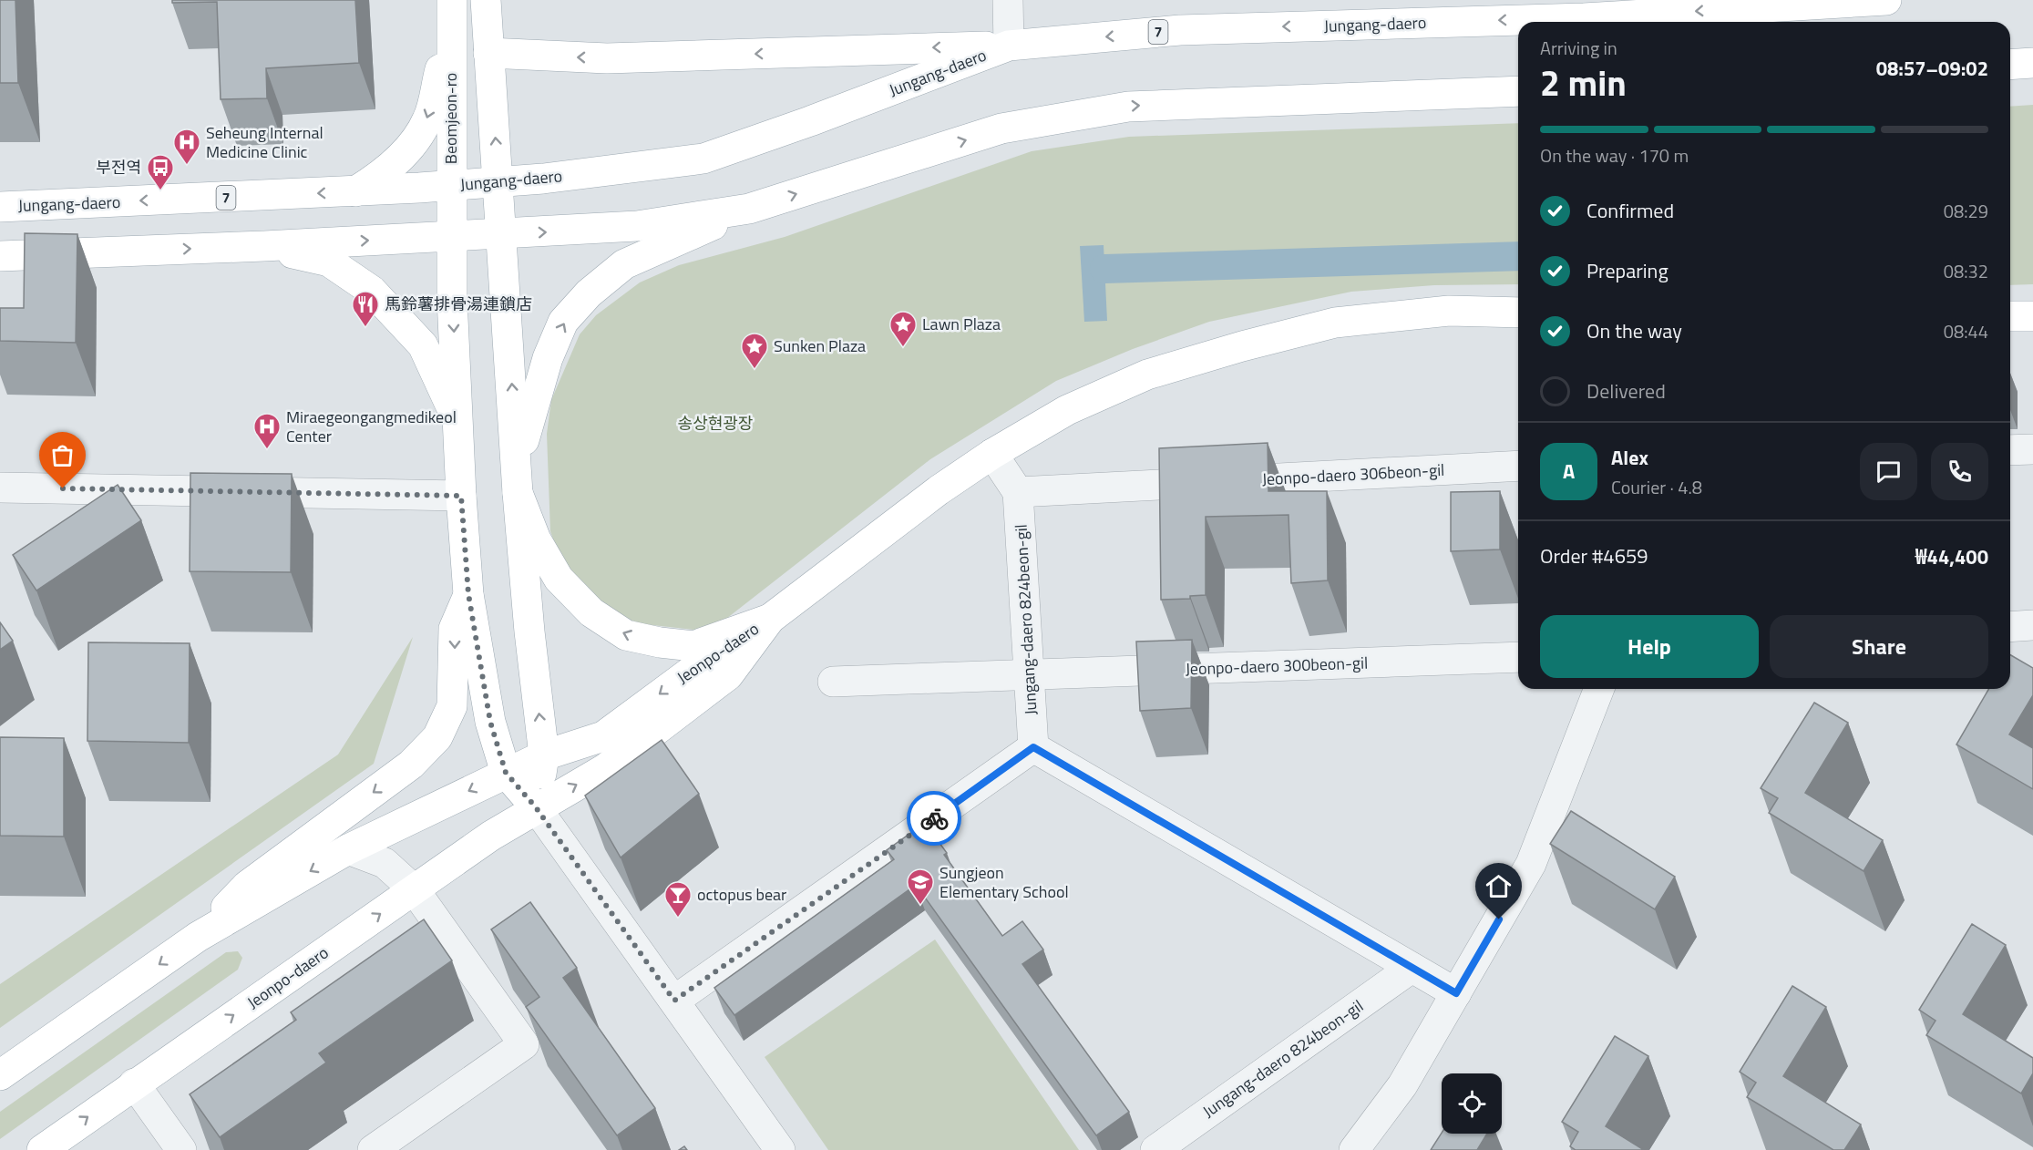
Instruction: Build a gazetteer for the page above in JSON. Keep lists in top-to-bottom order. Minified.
{"streets":{"main road":["Jungang-daero","7","Beomjeon-ro","Jeonpo-daero"],"street":["Jeonpo-daero 306beon-gil","Jungang-daero 824beon-gil","Jeonpo-daero 300beon-gil"]},"crossings":[["Jungang-daero","Beomjeon-ro"],["Jeonpo-daero 306beon-gil","Jungang-daero 824beon-gil"],["Jungang-daero 824beon-gil","Jeonpo-daero 300beon-gil"]],"parks":["송상현광장"],"places":{"hospital":["Seheung Internal Medicine Clinic","Miraegeongangmedikeol Center"],"bus stop":["부전역"],"restaurant":["馬鈴薯排骨湯連鎖店"],"place":["Lawn Plaza","Sunken Plaza"],"school or university":["Sungjeon Elementary School"],"bar":["octopus bear"]},"page":{"heading":["2 min","Arriving in","08:57–09:02"],"panel":["Alex","Courier · 4.8","Order #4659","₩44,400"],"bar":"On the way · 170 m","list":[["Confirmed","08:29"],["Preparing","08:32"],["On the way","08:44"],"Delivered"],"round":"A","buttons":["Help","Share"]}}
